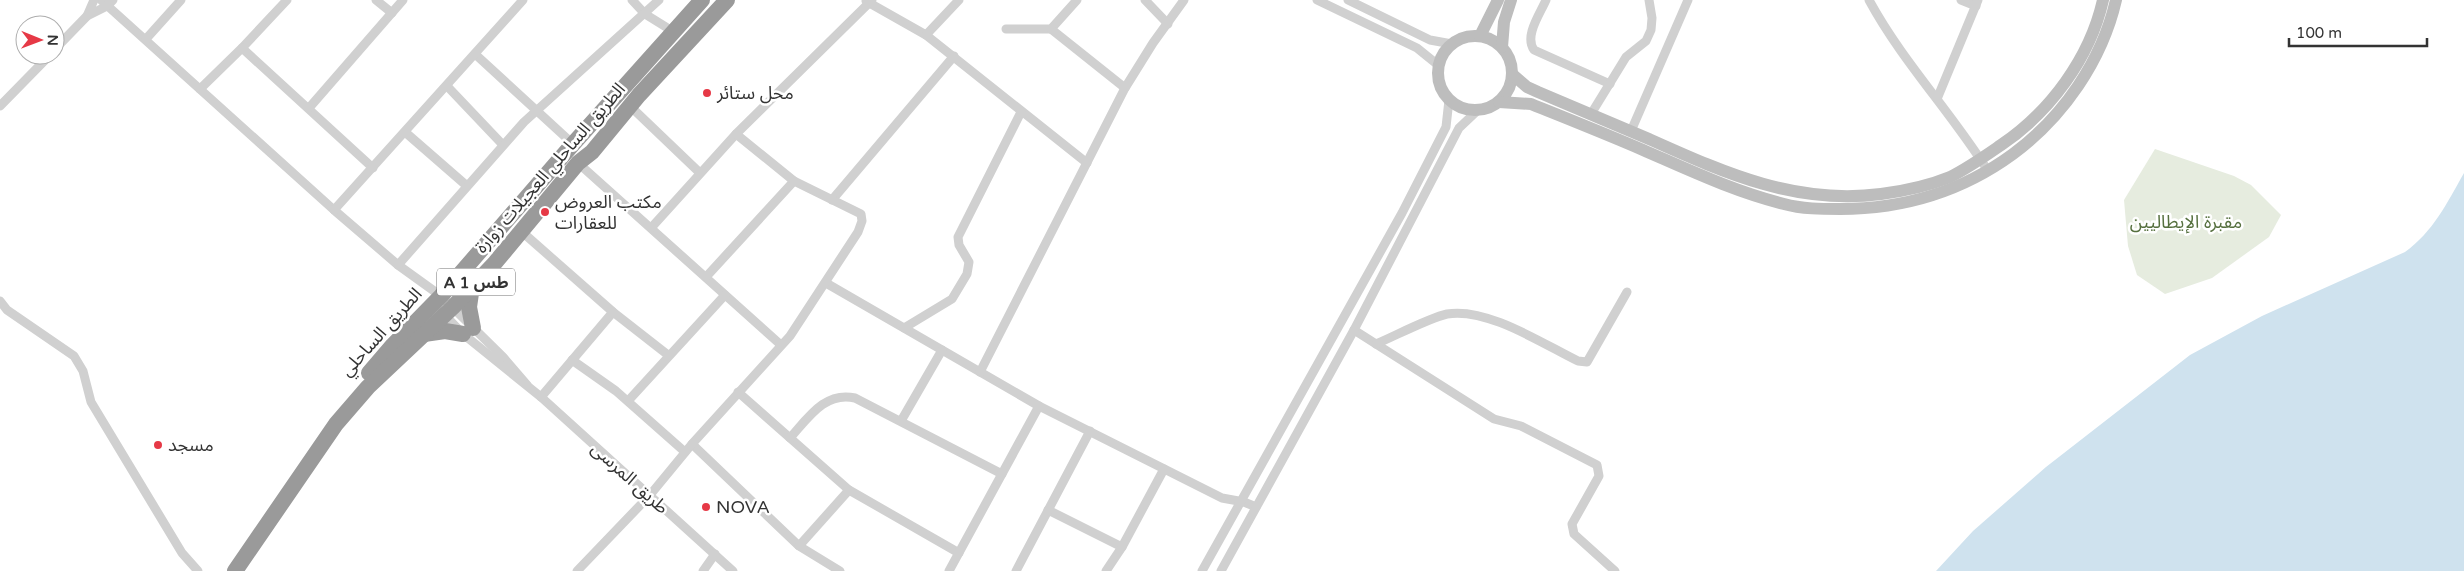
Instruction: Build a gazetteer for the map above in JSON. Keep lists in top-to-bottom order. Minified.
{"streets":{"highway":["الطريق الساحلي العجيلات زوارة","A 1 طس","الطريق الساحلي"],"street":["طريق المرسى"]},"crossings":[["الطريق الساحلي العجيلات زوارة","الطريق الساحلي"],["الطريق الساحلي العجيلات زوارة","طريق المرسى"],["الطريق الساحلي","طريق المرسى"]],"parks":["مقبرة الإيطاليين"],"places":["محل ستائر","مكتب العروض للعقارات","مسجد","NOVA"],"scale_bar":"100 m","north":"right"}
